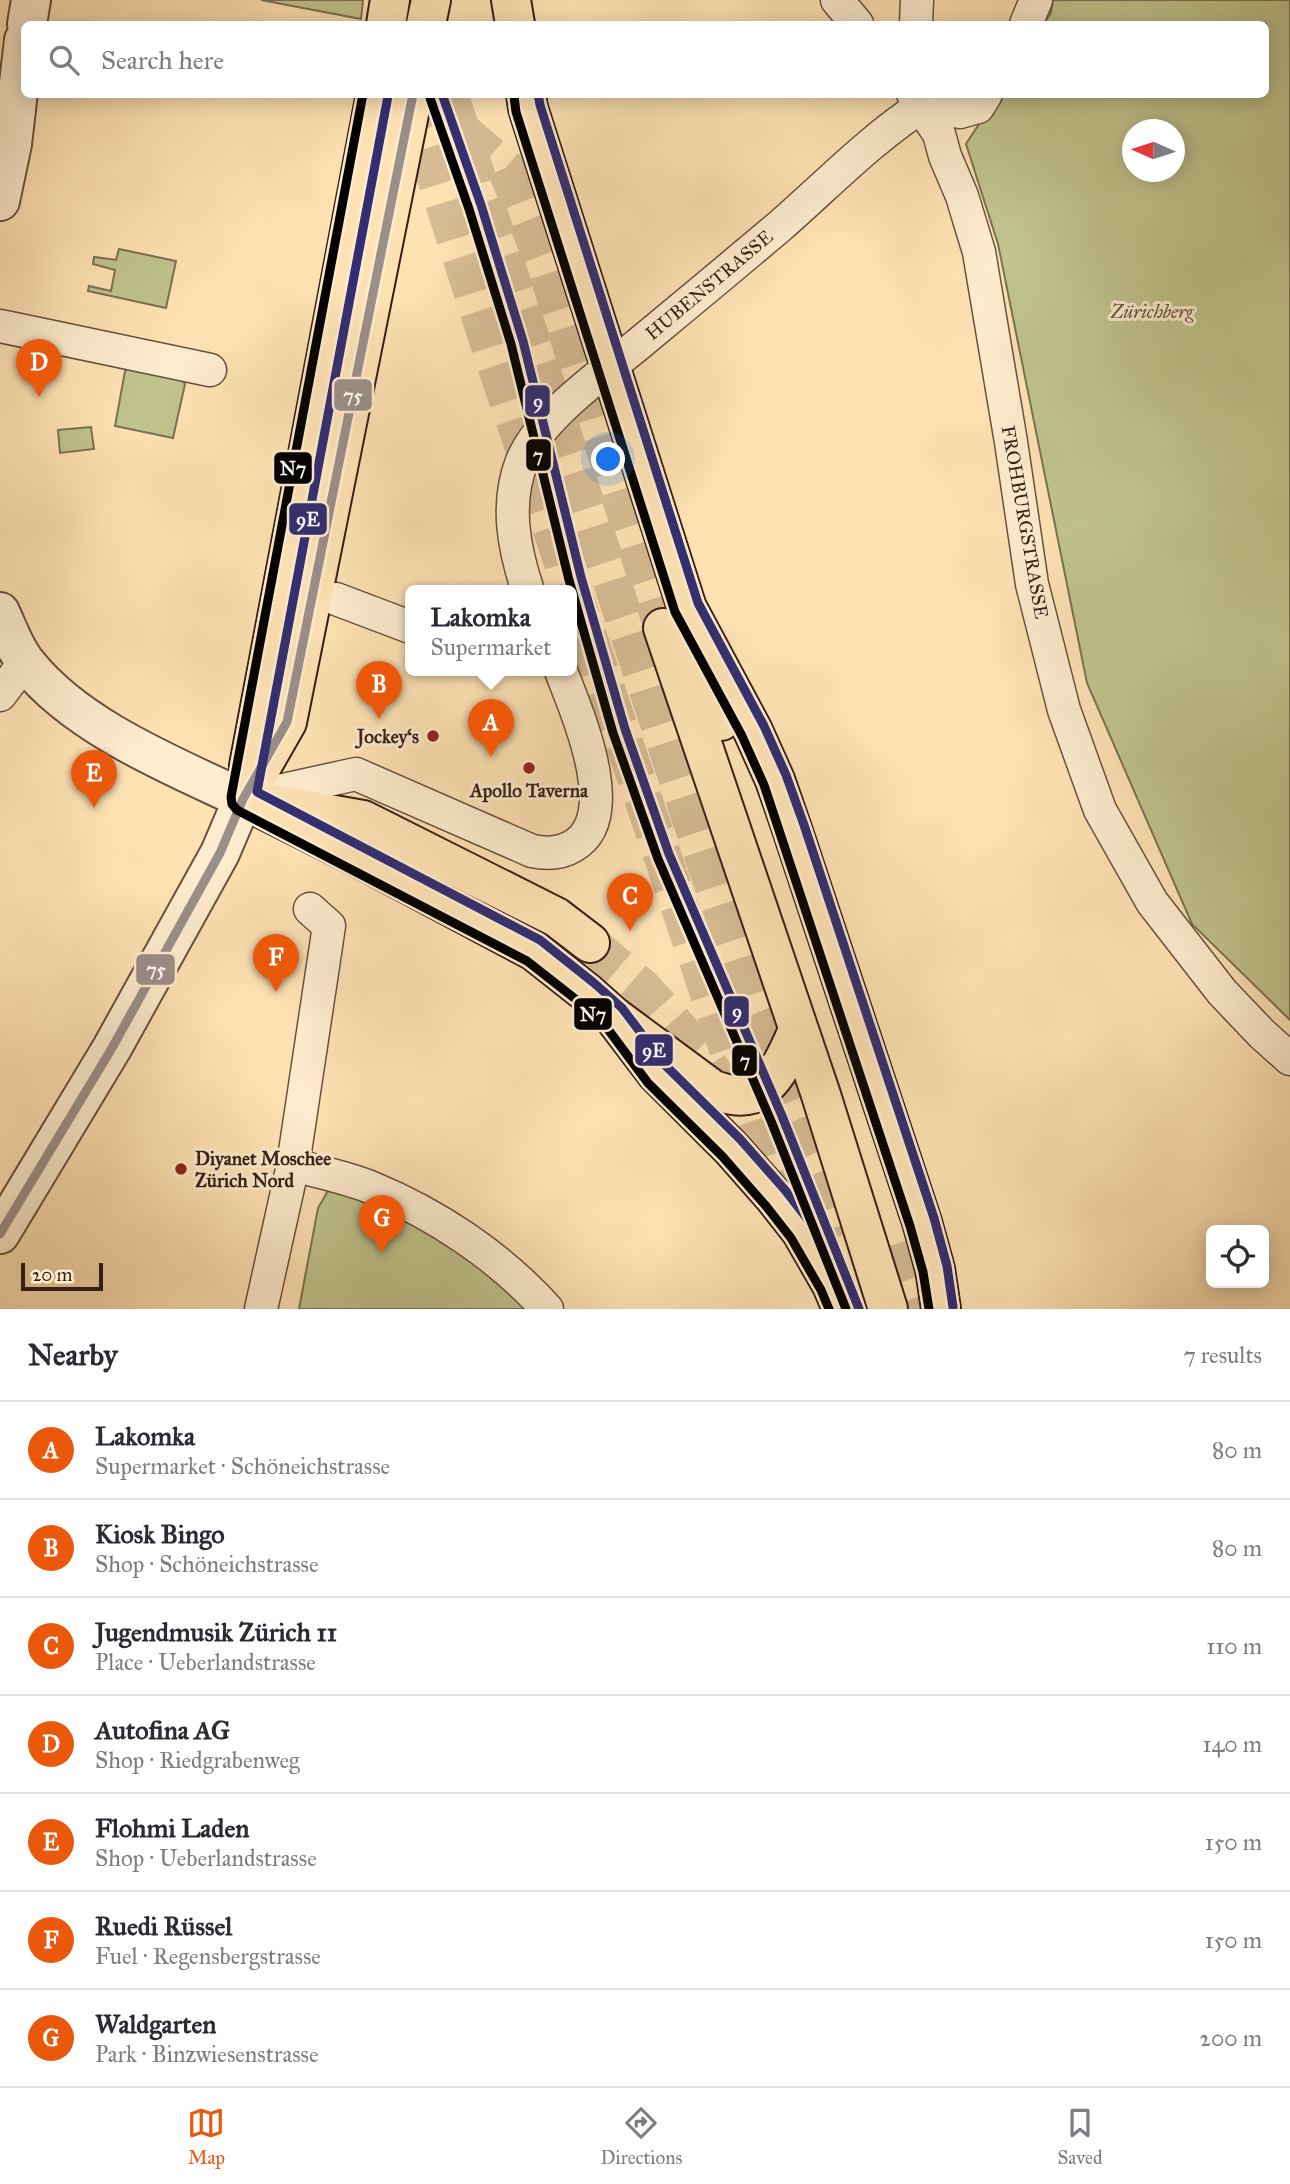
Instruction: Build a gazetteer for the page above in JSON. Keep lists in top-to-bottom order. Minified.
{"streets":{"street":["HUBENSTRASSE","FROHBURGSTRASSE"]},"crossings":[["HUBENSTRASSE","FROHBURGSTRASSE"]],"parks":["Zürichberg"],"places":["Jockey‘s","Apollo Taverna","Diyanet Moschee Zürich Nord"],"lines":["transit line 9","tram line 7","transit line 75","transit line N7","transit line 9E"],"scale_bar":"20 m","north":"left","page":{"search":"Search here","pins":["D","B","A","E","C","F","G"],"popup":["Lakomka","Supermarket"],"scale":"20 m","heading":["Nearby","7 results"],"list":[{"mark":"A","name":"Lakomka","note":"Supermarket · Schöneichstrasse","value":"80 m"},{"mark":"B","name":"Kiosk Bingo","note":"Shop · Schöneichstrasse","value":"80 m"},{"mark":"C","name":"Jugendmusik Zürich 11","note":"Place · Ueberlandstrasse","value":"110 m"},{"mark":"D","name":"Autofina AG","note":"Shop · Riedgrabenweg","value":"140 m"},{"mark":"E","name":"Flohmi Laden","note":"Shop · Ueberlandstrasse","value":"150 m"},{"mark":"F","name":"Ruedi Rüssel","note":"Fuel · Regensbergstrasse","value":"150 m"},{"mark":"G","name":"Waldgarten","note":"Park · Binzwiesenstrasse","value":"200 m"}],"nav":["Map","Directions","Saved"]}}
